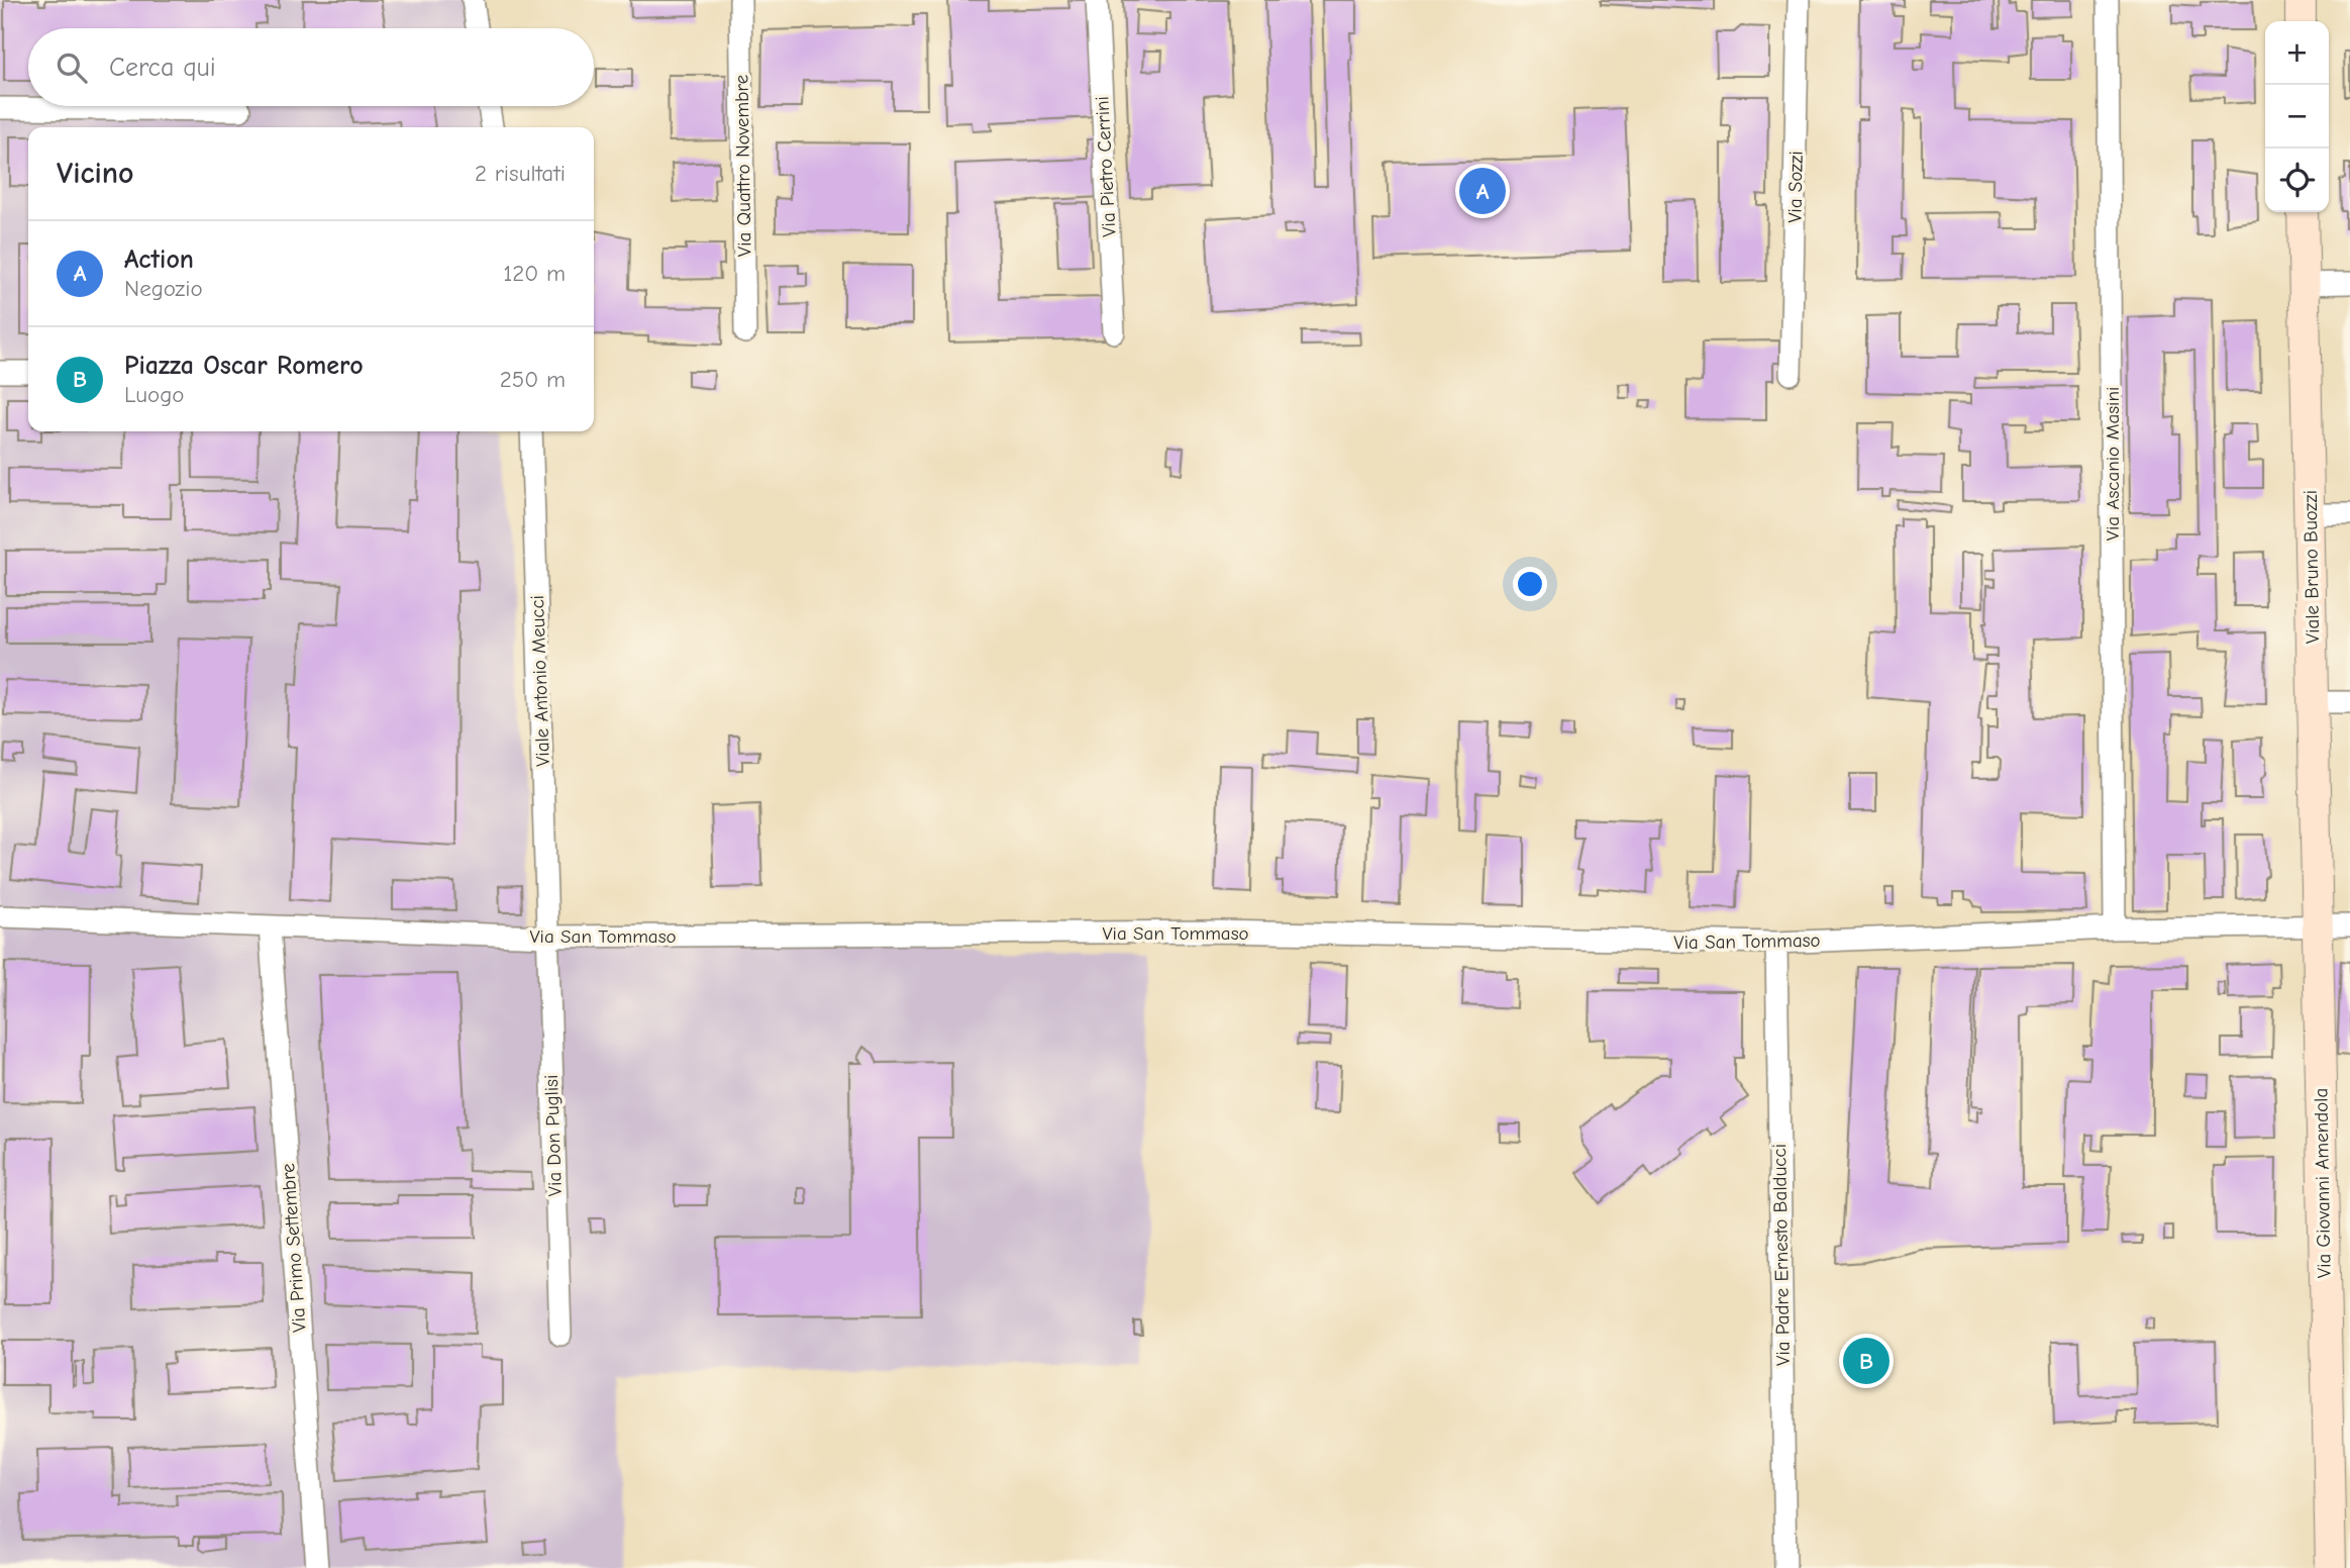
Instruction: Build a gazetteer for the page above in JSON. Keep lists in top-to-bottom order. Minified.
{"streets":{"main road":["Viale Bruno Buozzi","Via Giovanni Amendola"],"street":["Via Quattro Novembre","Via Pietro Cerrini","Via Sozzi","Via Ascanio Masini","Viale Antonio Meucci","Via San Tommaso","Via Don Puglisi","Via Primo Settembre","Via Padre Ernesto Balducci"]},"crossings":[["Via Ascanio Masini","Via San Tommaso"],["Viale Bruno Buozzi","Via San Tommaso"],["Viale Bruno Buozzi","Via Giovanni Amendola"],["Viale Antonio Meucci","Via San Tommaso"],["Viale Antonio Meucci","Via Don Puglisi"],["Via San Tommaso","Via Don Puglisi"],["Via San Tommaso","Via Giovanni Amendola"],["Via San Tommaso","Via Primo Settembre"],["Via San Tommaso","Via Padre Ernesto Balducci"]],"page":{"map_buttons":["+","−"],"search":"Cerca qui","heading":["Vicino","2 risultati"],"pins":["A","B"],"list":[{"mark":"A","name":"Action","note":"Negozio","value":"120 m"},{"mark":"B","name":"Piazza Oscar Romero","note":"Luogo","value":"250 m"}]}}
